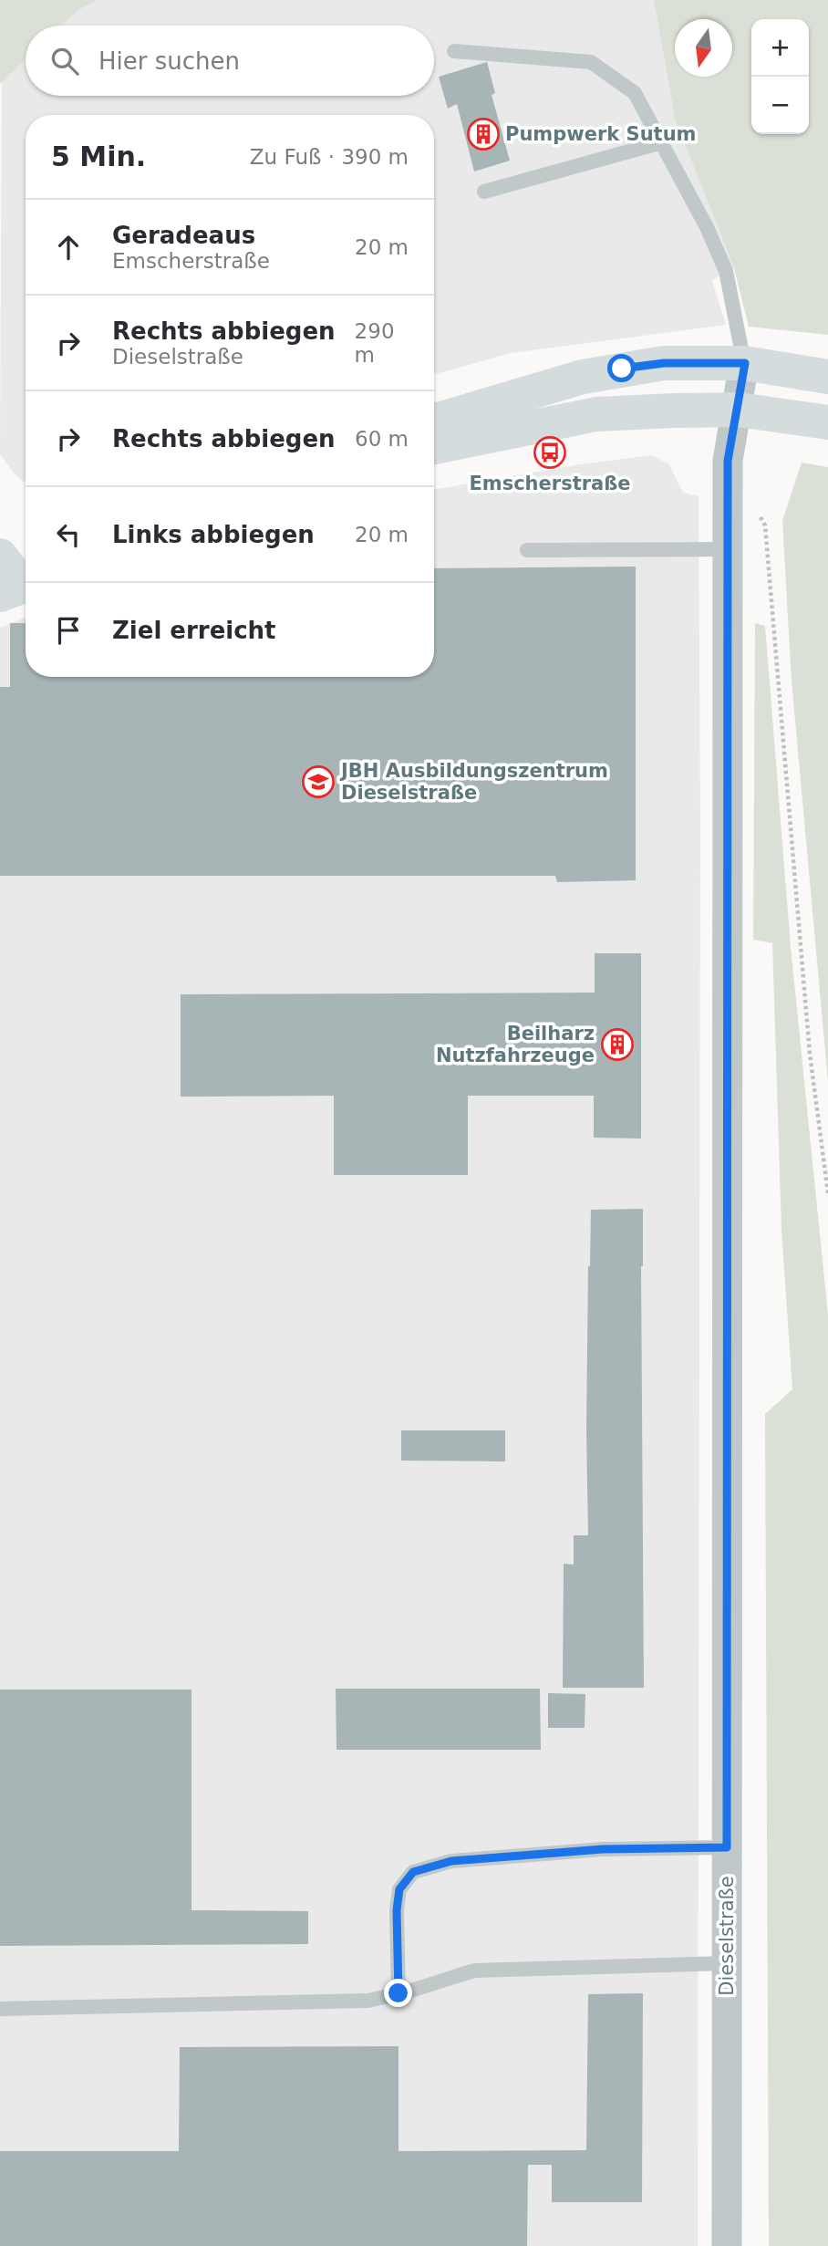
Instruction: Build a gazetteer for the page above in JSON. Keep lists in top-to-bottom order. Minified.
{"streets":{"street":["Dieselstraße"]},"places":{"building":["Pumpwerk Sutum","Beilharz Nutzfahrzeuge"],"bus stop":["Emscherstraße"],"school or university":["JBH Ausbildungszentrum Dieselstraße"]},"north":"bottom","page":{"map_buttons":["+","−"],"search":"Hier suchen","heading":["5 Min.","Zu Fuß · 390 m"],"list":[["Geradeaus","Emscherstraße","20 m"],["Rechts abbiegen","Dieselstraße","290 m"],["Rechts abbiegen","60 m"],["Links abbiegen","20 m"],"Ziel erreicht"]}}
